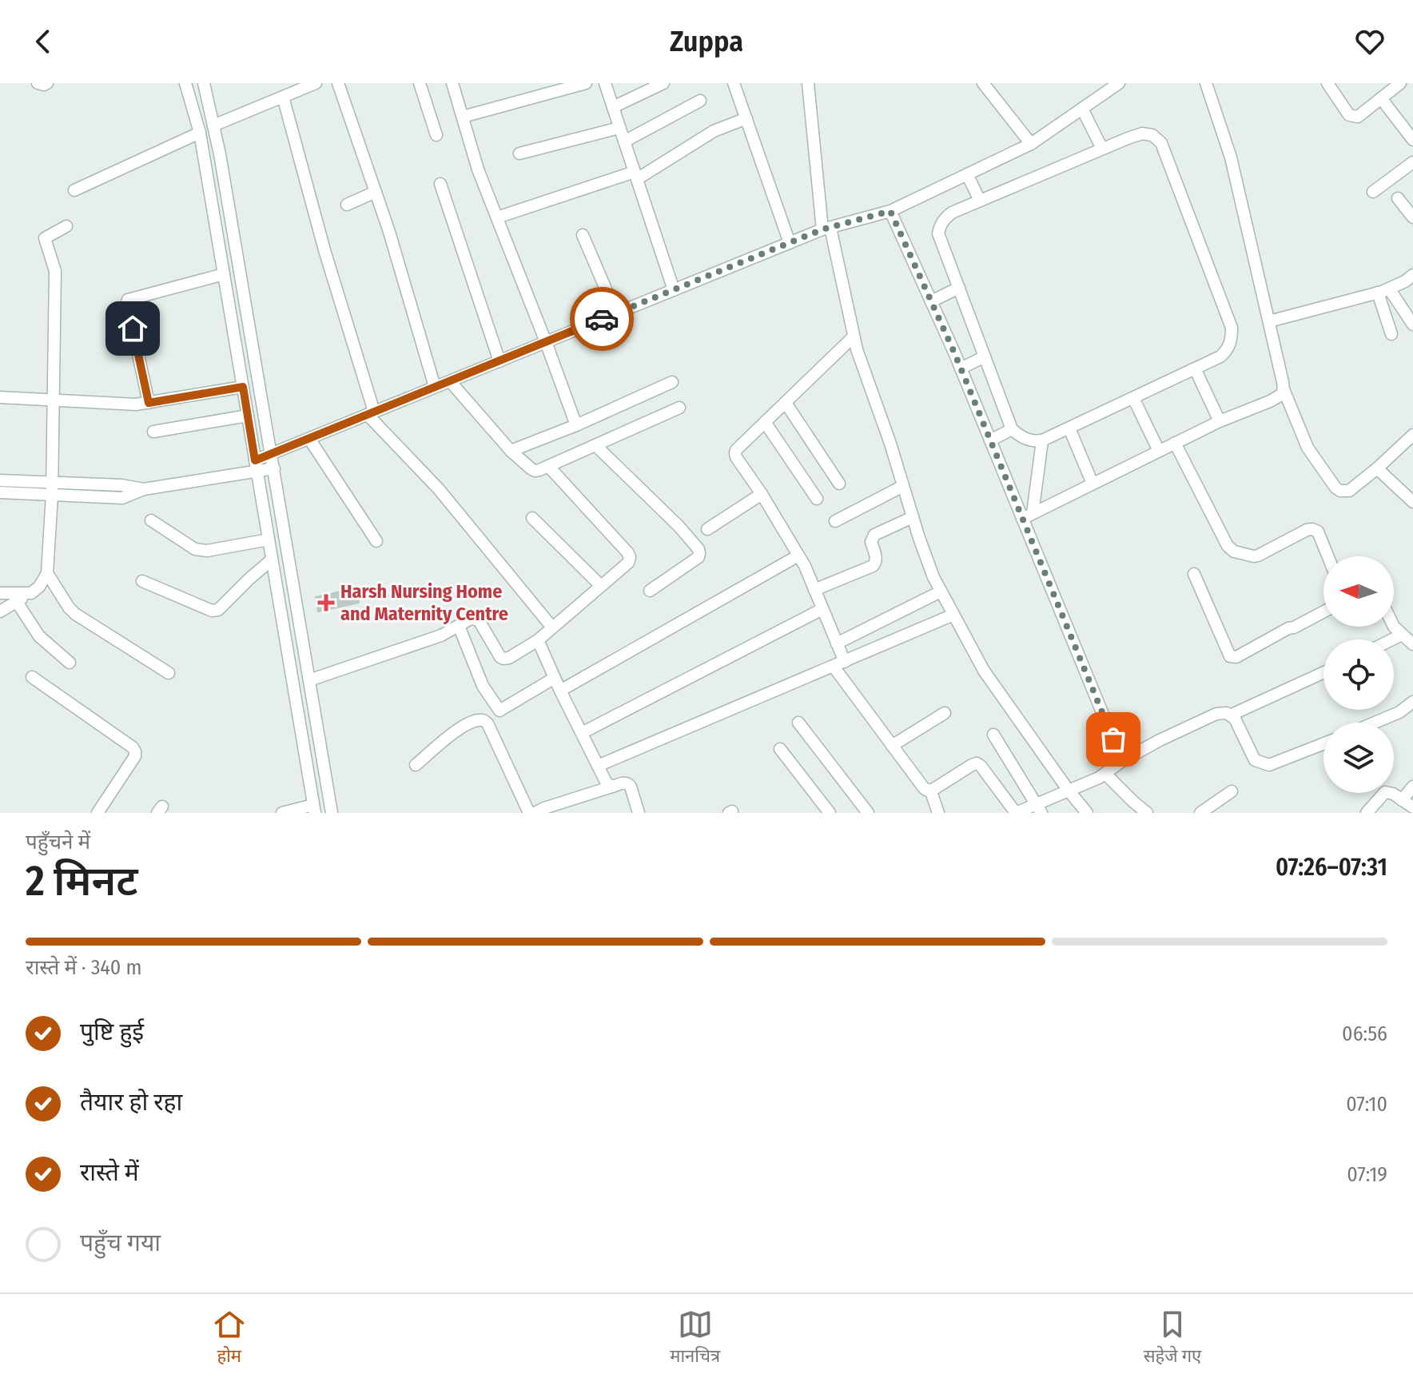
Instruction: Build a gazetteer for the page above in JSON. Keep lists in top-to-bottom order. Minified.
{"places":{"health":["Harsh Nursing Home and Maternity Centre"]},"north":"left","page":{"header":"Zuppa","heading":["2 मिनट","पहुँचने में","07:26–07:31"],"bar":"रास्ते में · 340 m","list":[["पुष्टि हुई","06:56"],["तैयार हो रहा","07:10"],["रास्ते में","07:19"],"पहुँच गया"],"tabs":["होम","मानचित्र","सहेजे गए"]}}
